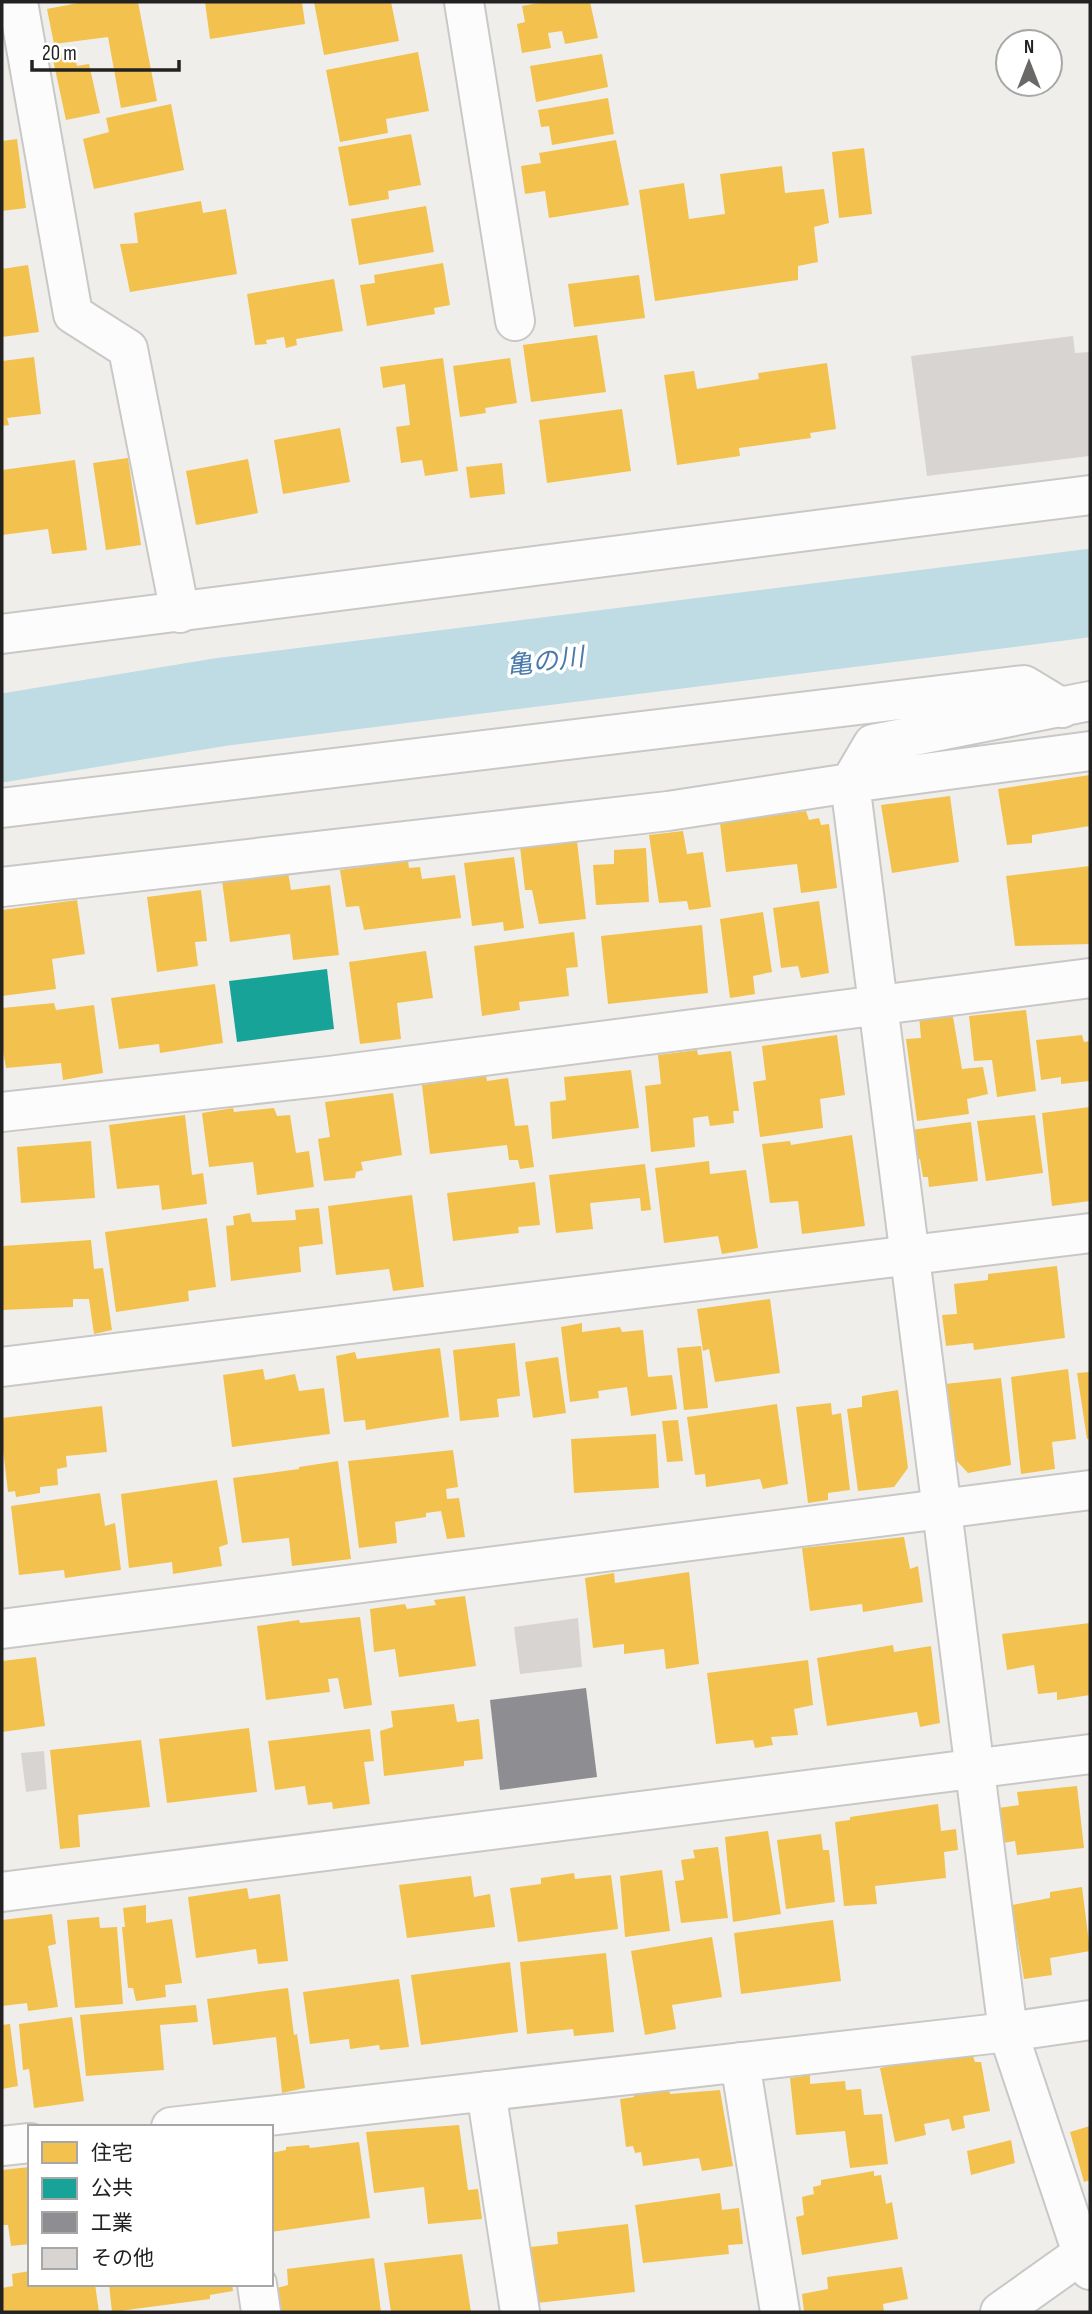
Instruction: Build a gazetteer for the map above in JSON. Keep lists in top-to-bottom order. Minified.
{"water":["亀の川"],"legend":["住宅","公共","工業","その他"],"scale_bar":"20 m","north":"top"}
